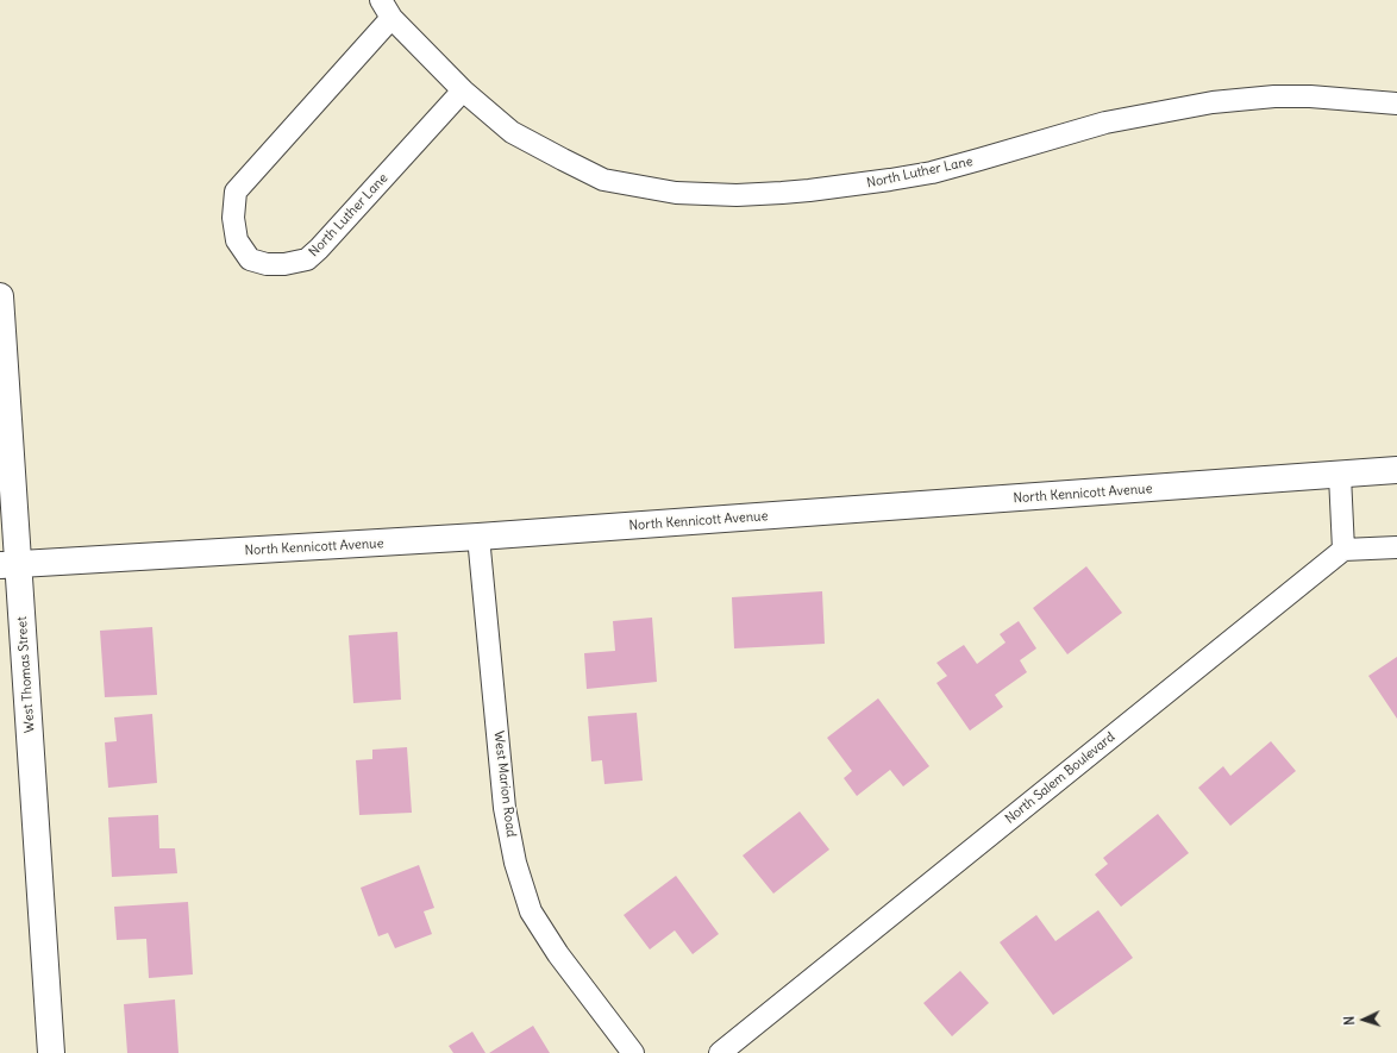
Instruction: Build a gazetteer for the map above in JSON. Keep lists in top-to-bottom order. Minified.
{"streets":{"street":["North Luther Lane","North Kennicott Avenue","West Thomas Street","North Salem Boulevard","West Marion Road"]},"crossings":[["North Kennicott Avenue","West Thomas Street"],["North Kennicott Avenue","West Marion Road"]],"north":"left"}
